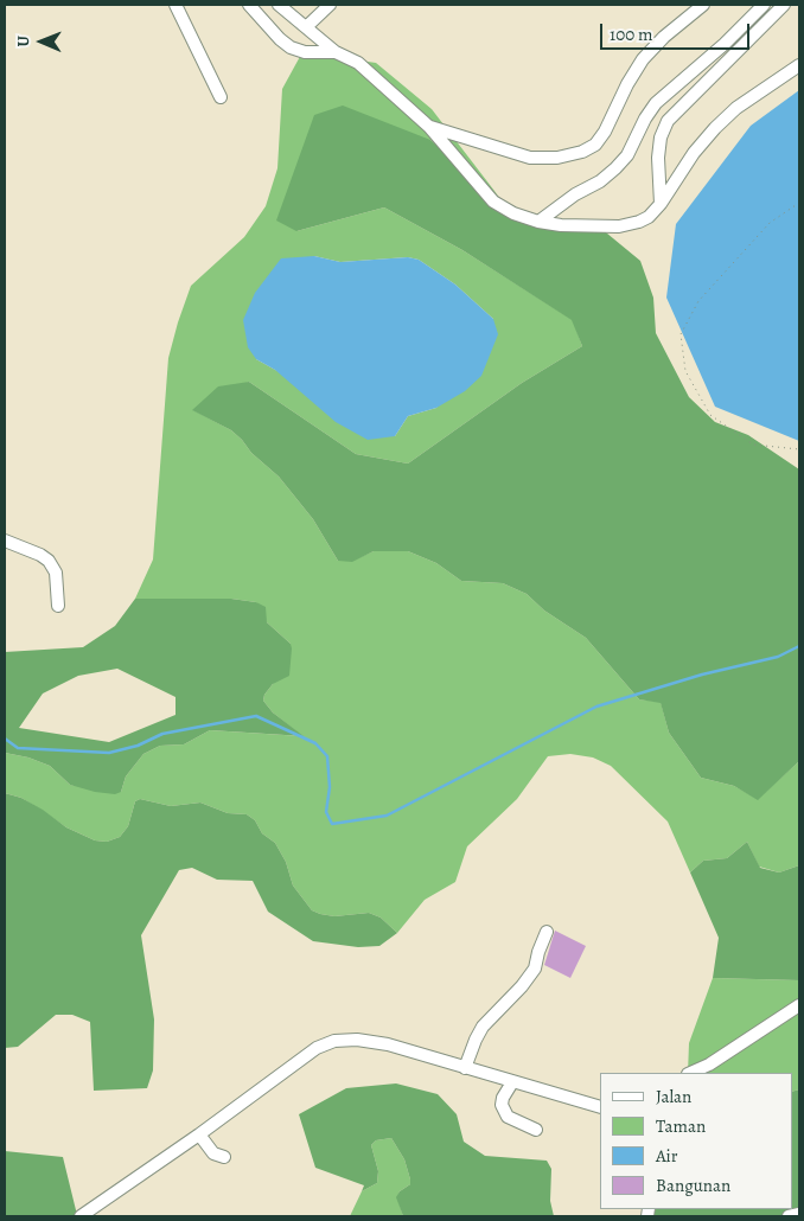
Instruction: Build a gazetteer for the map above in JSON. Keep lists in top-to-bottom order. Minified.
{"legend":["Jalan","Taman","Air","Bangunan"],"scale_bar":"100 m","north":"left"}
